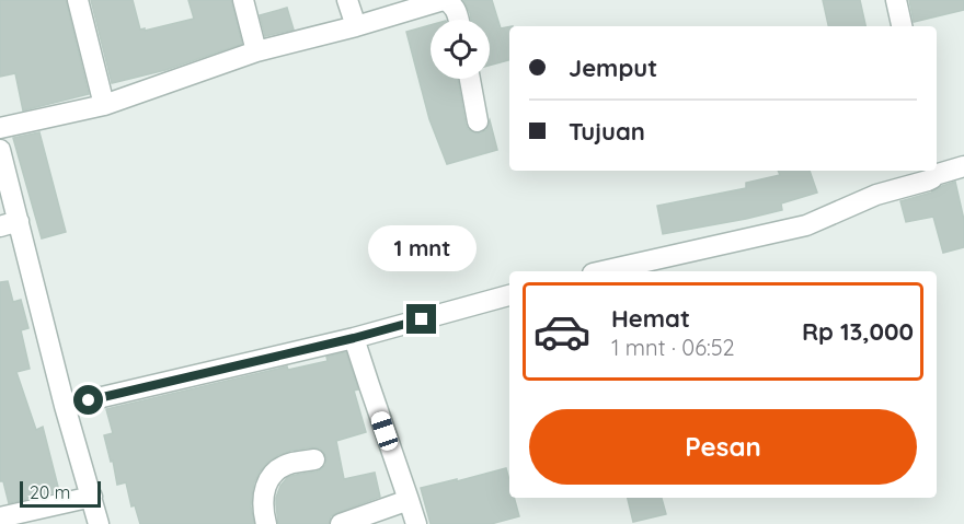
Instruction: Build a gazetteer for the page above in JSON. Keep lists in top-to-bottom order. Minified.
{"scale_bar":"20 m","page":{"banner":["Jemput","Tujuan"],"bubble":"1 mnt","list":[{"name":"Hemat","note":"1 mnt · 06:52","value":"Rp 13,000"}],"buttons":"Pesan","scale":"20 m"}}
